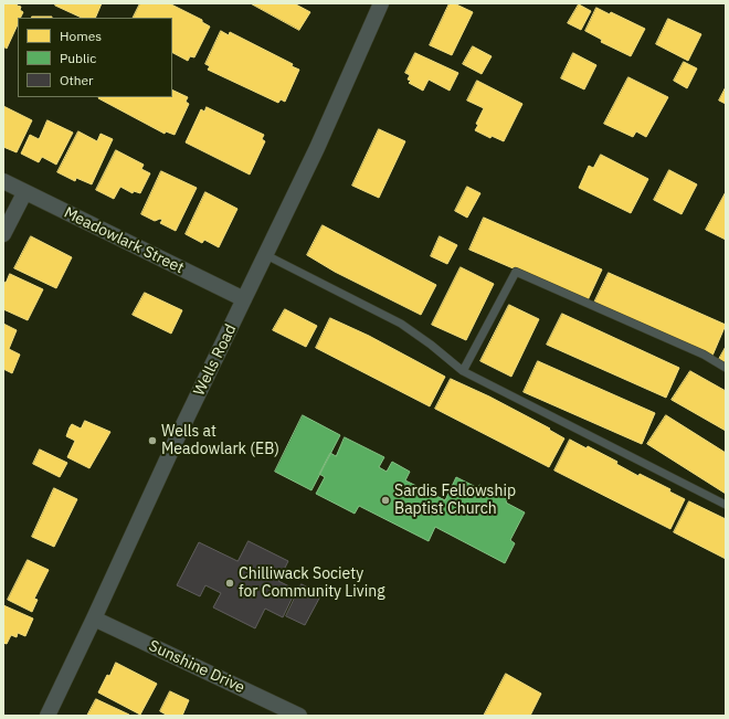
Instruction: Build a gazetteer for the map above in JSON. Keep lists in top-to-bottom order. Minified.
{"streets":{"street":["Meadowlark Street","Wells Road","Sunshine Drive"]},"crossings":[["Meadowlark Street","Wells Road"],["Wells Road","Sunshine Drive"]],"places":["Wells at Meadowlark (EB)","Sardis Fellowship Baptist Church","Chilliwack Society for Community Living"],"legend":["Homes","Public","Other"]}
